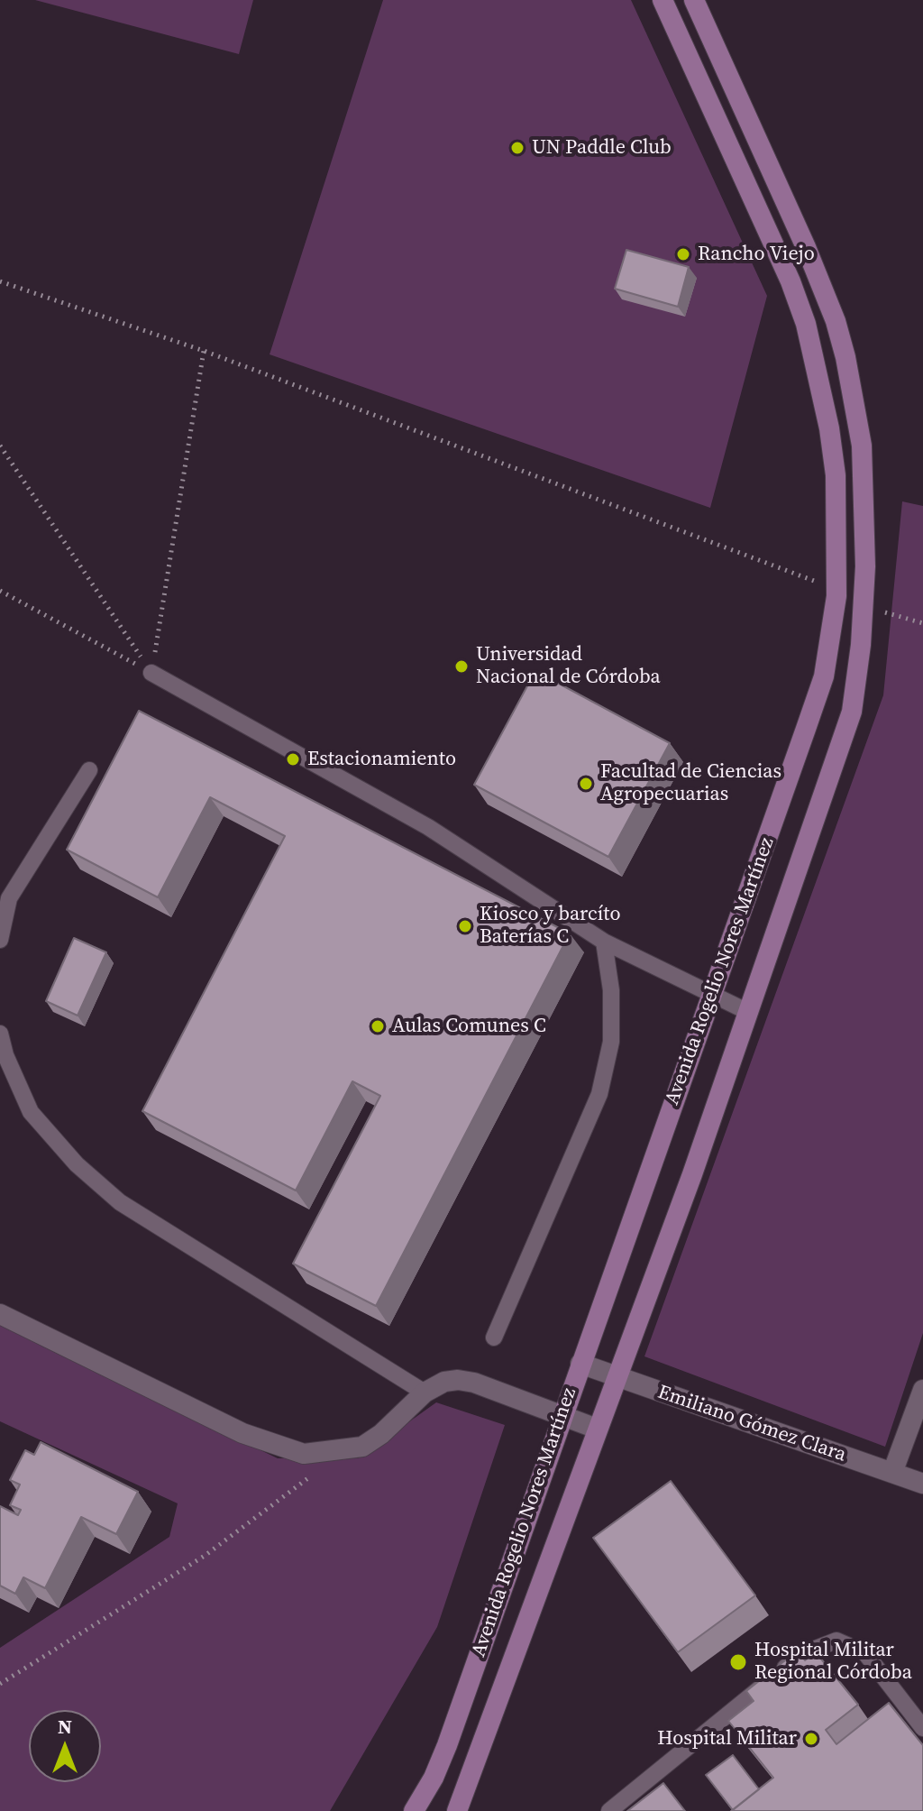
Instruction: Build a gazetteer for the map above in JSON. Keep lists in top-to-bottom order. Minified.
{"streets":{"main road":["Avenida Rogelio Nores Martínez"],"street":["Emiliano Gómez Clara"]},"crossings":[["Avenida Rogelio Nores Martínez","Emiliano Gómez Clara"]],"places":["UN Paddle Club","Rancho Viejo","Universidad Nacional de Córdoba","Estacionamiento","Facultad de Ciencias Agropecuarias","Kiosco y barcíto Baterías C","Aulas Comunes C","Hospital Militar Regional Córdoba","Hospital Militar"],"north":"top"}
